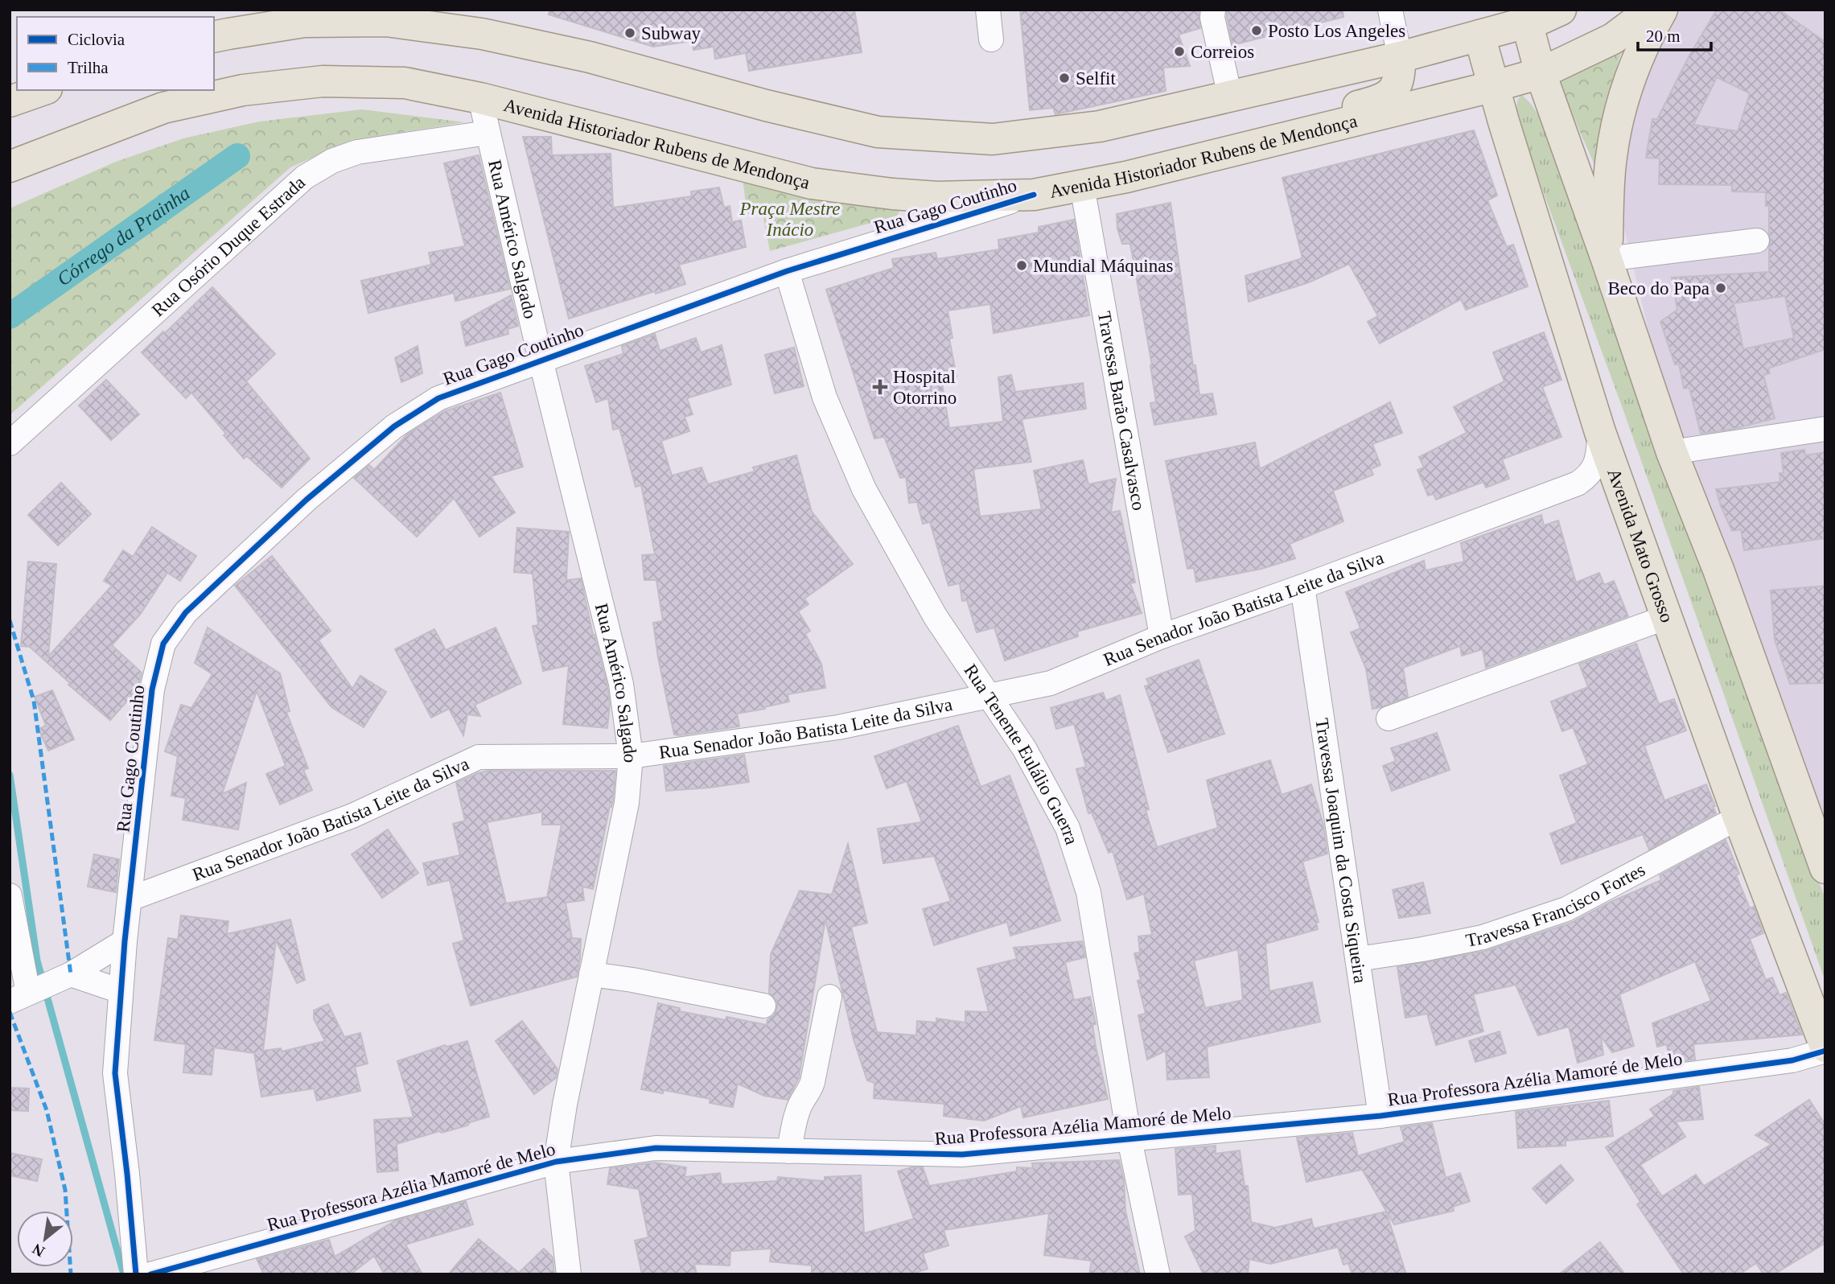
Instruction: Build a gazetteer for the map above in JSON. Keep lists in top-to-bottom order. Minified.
{"streets":{"main road":["Avenida Historiador Rubens de Mendonça","Avenida Mato Grosso"],"street":["Rua Gago Coutinho","Rua Américo Salgado","Rua Osório Duque Estrada","Travessa Barão Casalvasco","Rua Senador João Batista Leite da Silva","Rua Tenente Eulálio Guerra","Travessa Joaquim da Costa Siqueira","Travessa Francisco Fortes","Rua Professora Azélia Mamoré de Melo"]},"crossings":[["Avenida Historiador Rubens de Mendonça","Rua Gago Coutinho"],["Avenida Historiador Rubens de Mendonça","Rua Américo Salgado"],["Avenida Historiador Rubens de Mendonça","Travessa Barão Casalvasco"],["Avenida Historiador Rubens de Mendonça","Avenida Mato Grosso"],["Rua Gago Coutinho","Rua Américo Salgado"],["Rua Gago Coutinho","Rua Senador João Batista Leite da Silva"],["Rua Gago Coutinho","Rua Tenente Eulálio Guerra"],["Rua Américo Salgado","Rua Osório Duque Estrada"],["Rua Américo Salgado","Rua Senador João Batista Leite da Silva"],["Rua Américo Salgado","Rua Professora Azélia Mamoré de Melo"],["Travessa Barão Casalvasco","Rua Senador João Batista Leite da Silva"],["Avenida Mato Grosso","Rua Senador João Batista Leite da Silva"],["Avenida Mato Grosso","Travessa Francisco Fortes"],["Avenida Mato Grosso","Rua Professora Azélia Mamoré de Melo"],["Rua Senador João Batista Leite da Silva","Rua Tenente Eulálio Guerra"],["Rua Senador João Batista Leite da Silva","Travessa Joaquim da Costa Siqueira"],["Rua Tenente Eulálio Guerra","Rua Professora Azélia Mamoré de Melo"],["Travessa Joaquim da Costa Siqueira","Travessa Francisco Fortes"],["Travessa Joaquim da Costa Siqueira","Rua Professora Azélia Mamoré de Melo"]],"water":["Córrego da Prainha"],"parks":["Praça Mestre Inácio"],"places":{"other":["Posto Los Angeles","Subway","Correios","Selfit","Mundial Máquinas","Beco do Papa"],"health":["Hospital Otorrino"]},"legend":["Ciclovia","Trilha"],"scale_bar":"20 m","north":"bottom left"}
